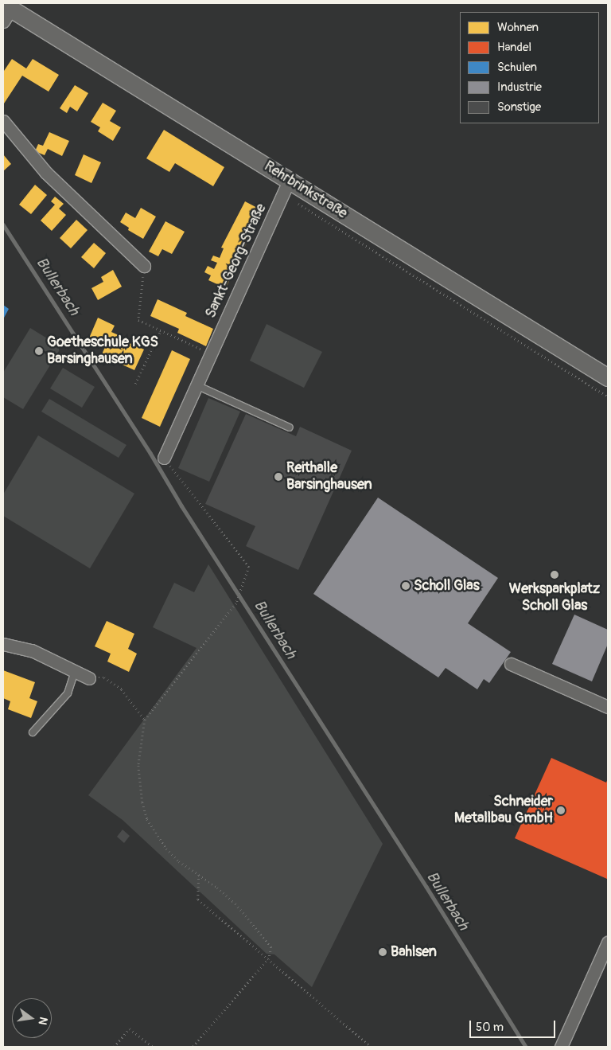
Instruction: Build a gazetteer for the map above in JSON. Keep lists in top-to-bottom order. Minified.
{"streets":{"main road":["Rehrbrinkstraße"],"street":["Sankt-Georg-Straße"]},"crossings":[["Rehrbrinkstraße","Sankt-Georg-Straße"]],"water":["Bullerbach"],"places":["Goetheschule KGS Barsinghausen","Reithalle Barsinghausen","Werksparkplatz Scholl Glas","Scholl Glas","Schneider Metallbau GmbH","Bahlsen"],"legend":["Wohnen","Handel","Schulen","Industrie","Sonstige"],"scale_bar":"50 m","north":"right"}
